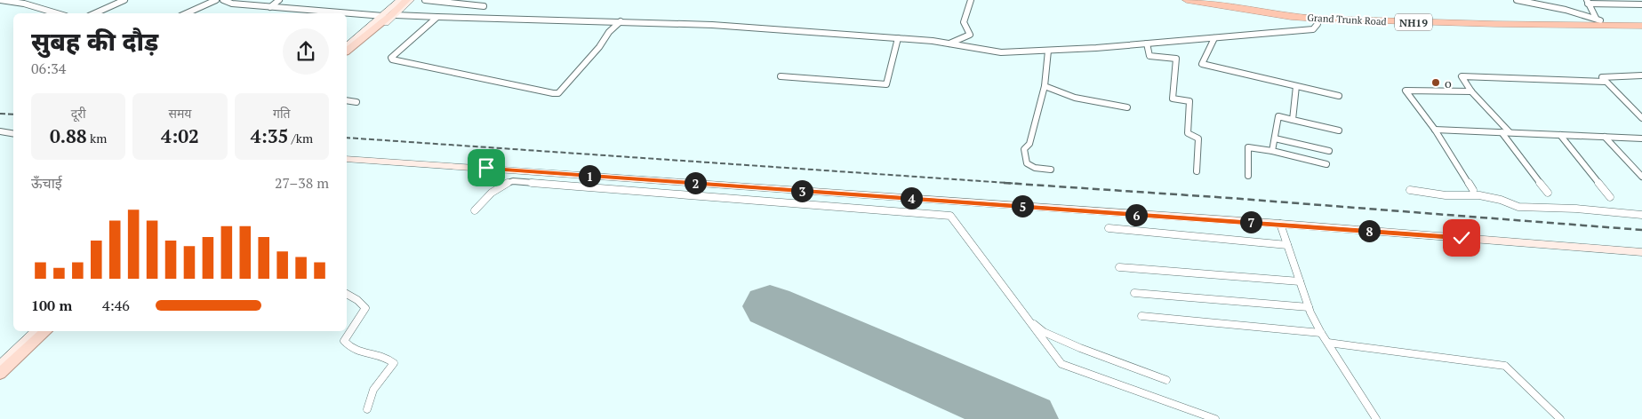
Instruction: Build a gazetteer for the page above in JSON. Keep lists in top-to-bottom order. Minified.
{"streets":{"highway":["Grand Trunk Road","NH19"]},"places":["o"],"page":{"heading":["सुबह की दौड़","06:34"],"stats":[["दूरी","0.88 km"],["समय","4:02"],["गति","4:35 /km"]],"chart":["ऊँचाई","27–38 m"],"pins":["1","2","3","4","5","6","7","8"],"list":[{"name":"100 m","note":"4:46"}]}}
